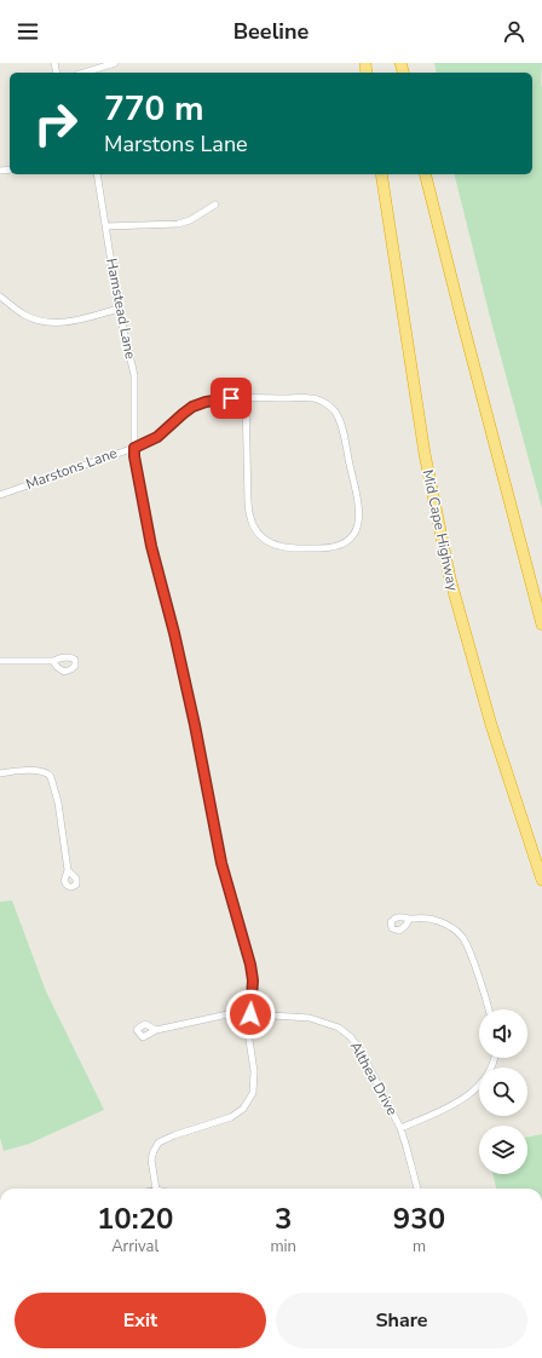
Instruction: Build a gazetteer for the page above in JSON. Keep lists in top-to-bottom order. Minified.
{"streets":{"highway":["Mid Cape Highway"],"street":["Hamstead Lane","Marstons Lane","Althea Drive"]},"crossings":[["Hamstead Lane","Marstons Lane"],["Hamstead Lane","Althea Drive"]],"page":{"header":"Beeline","turn":["770 m","Marstons Lane"],"eta":["10:20","Arrival","3","min","930","m"],"buttons":["Exit","Share"]}}
